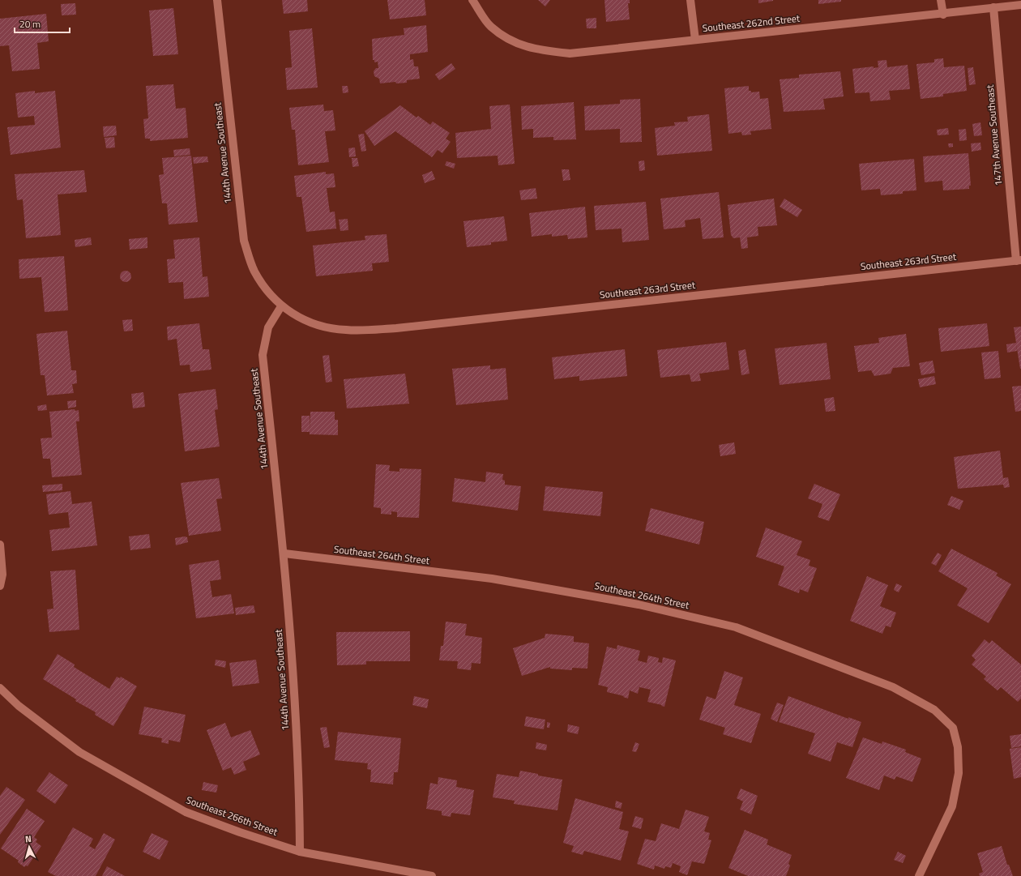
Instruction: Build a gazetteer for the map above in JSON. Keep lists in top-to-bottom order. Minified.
{"streets":{"street":["Southeast 262nd Street","147th Avenue Southeast","144th Avenue Southeast","Southeast 263rd Street","Southeast 264th Street","Southeast 266th Street"]},"crossings":[["Southeast 262nd Street","147th Avenue Southeast"],["147th Avenue Southeast","Southeast 263rd Street"],["144th Avenue Southeast","Southeast 263rd Street"],["144th Avenue Southeast","Southeast 264th Street"],["144th Avenue Southeast","Southeast 266th Street"]],"scale_bar":"20 m","north":"top"}
